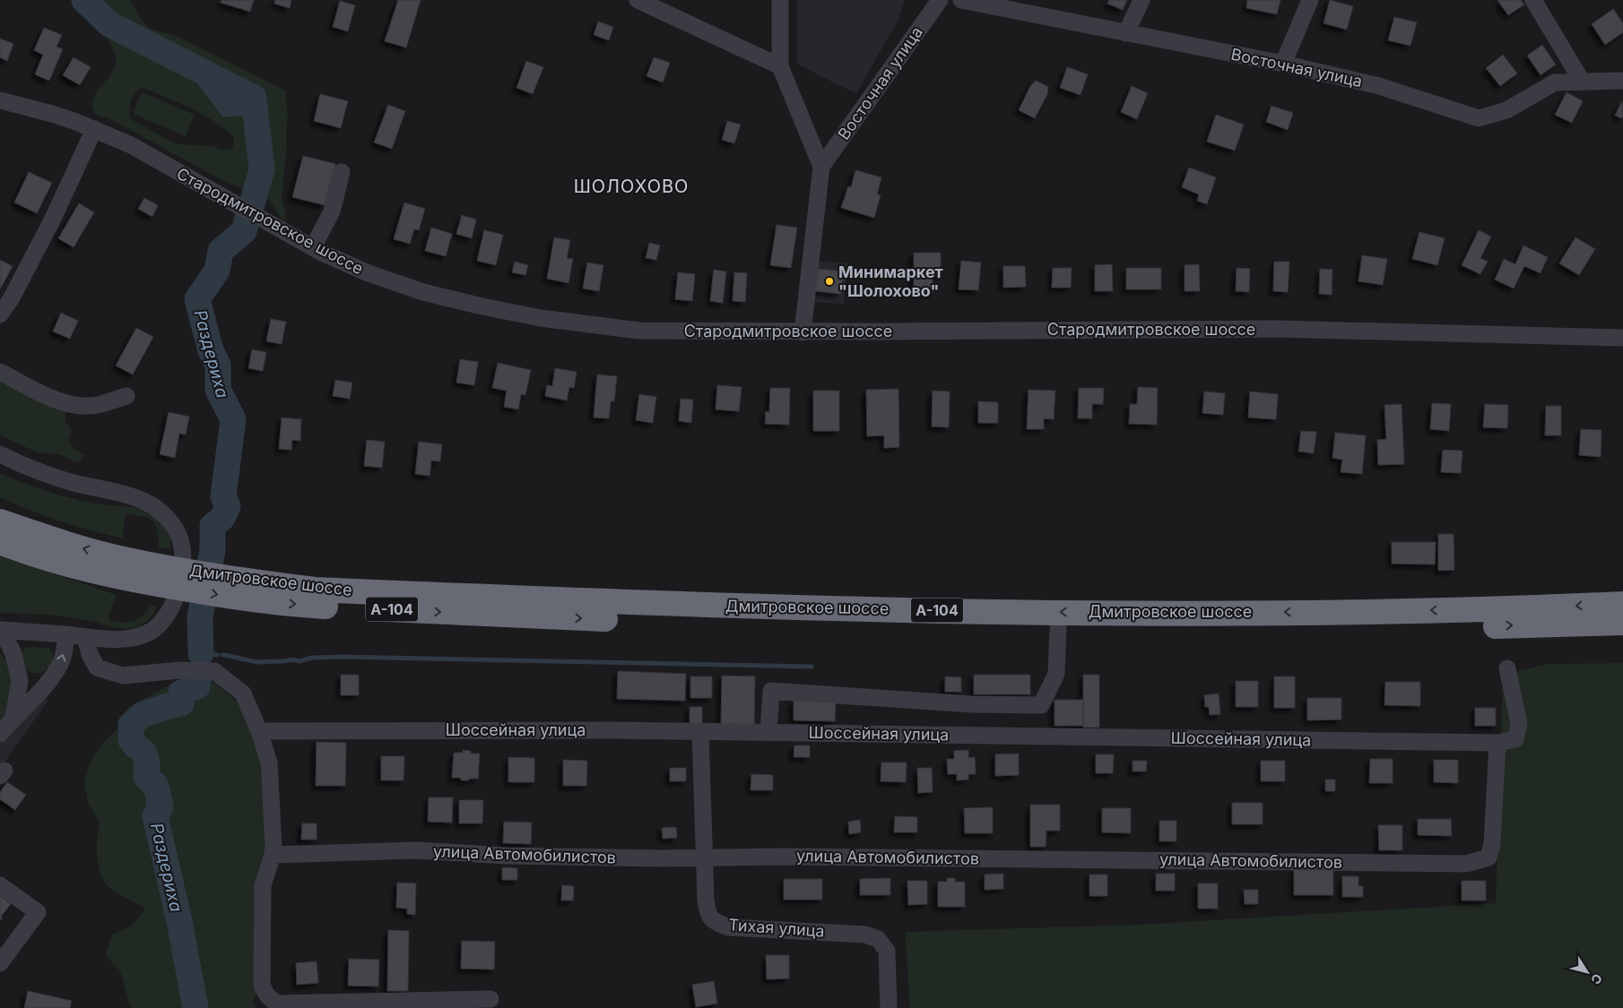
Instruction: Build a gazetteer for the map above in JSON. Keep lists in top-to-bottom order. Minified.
{"streets":{"highway":["Дмитровское шоссе","А-104"],"street":["Восточная улица","Стародмитровское шоссе","Шоссейная улица","улица Автомобилистов","Тихая улица"]},"crossings":[["Шоссейная улица","улица Автомобилистов"],["Шоссейная улица","Тихая улица"],["улица Автомобилистов","Тихая улица"]],"districts":["ШОЛОХОВО"],"water":["Раздериха"],"places":["Минимаркет \"Шолохово\""],"north":"bottom right"}
